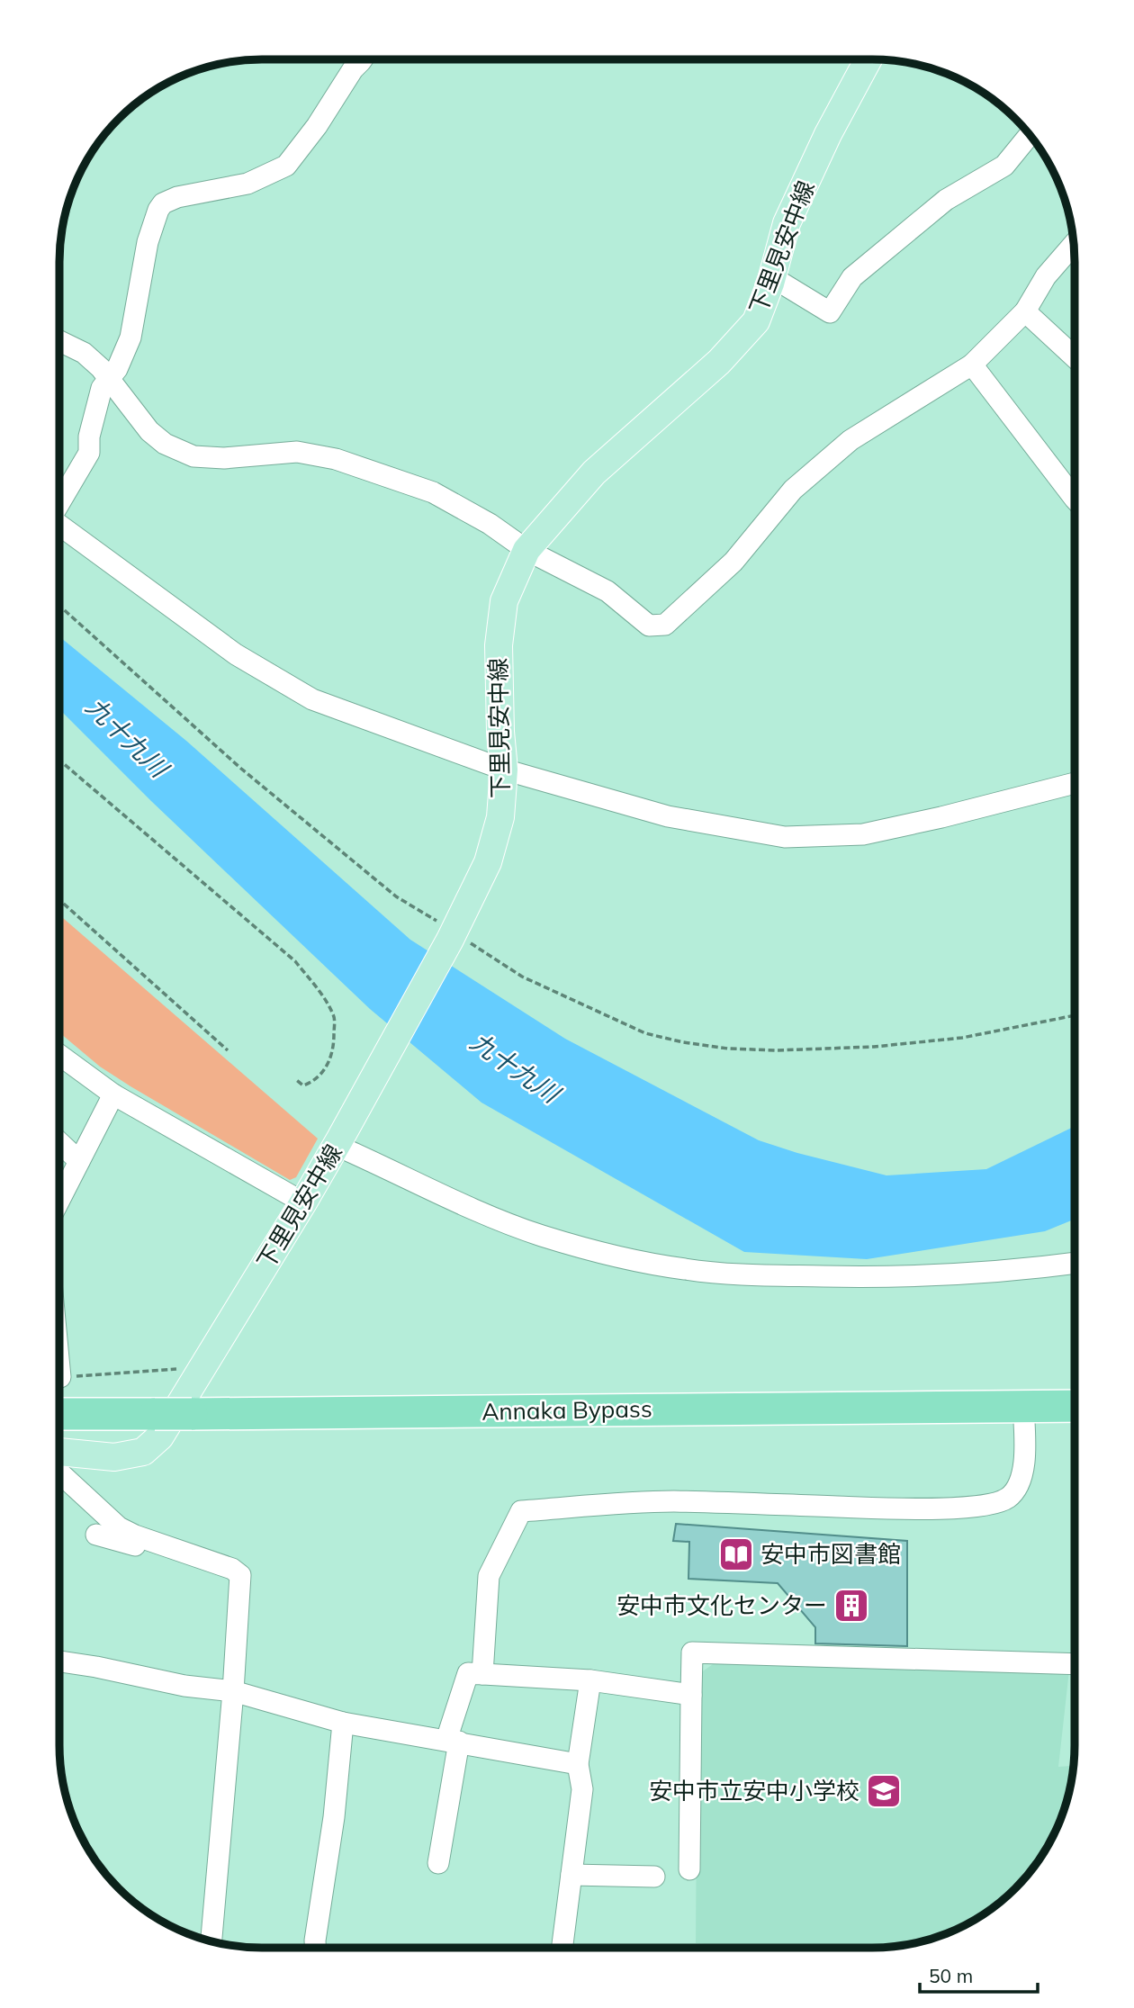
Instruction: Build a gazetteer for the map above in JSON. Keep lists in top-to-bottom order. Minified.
{"streets":{"highway":["Annaka Bypass"],"main road":["下里見安中線"]},"water":["九十九川"],"places":{"library":["安中市図書館"],"building":["安中市文化センター"],"school or university":["安中市立安中小学校"]},"scale_bar":"50 m"}
